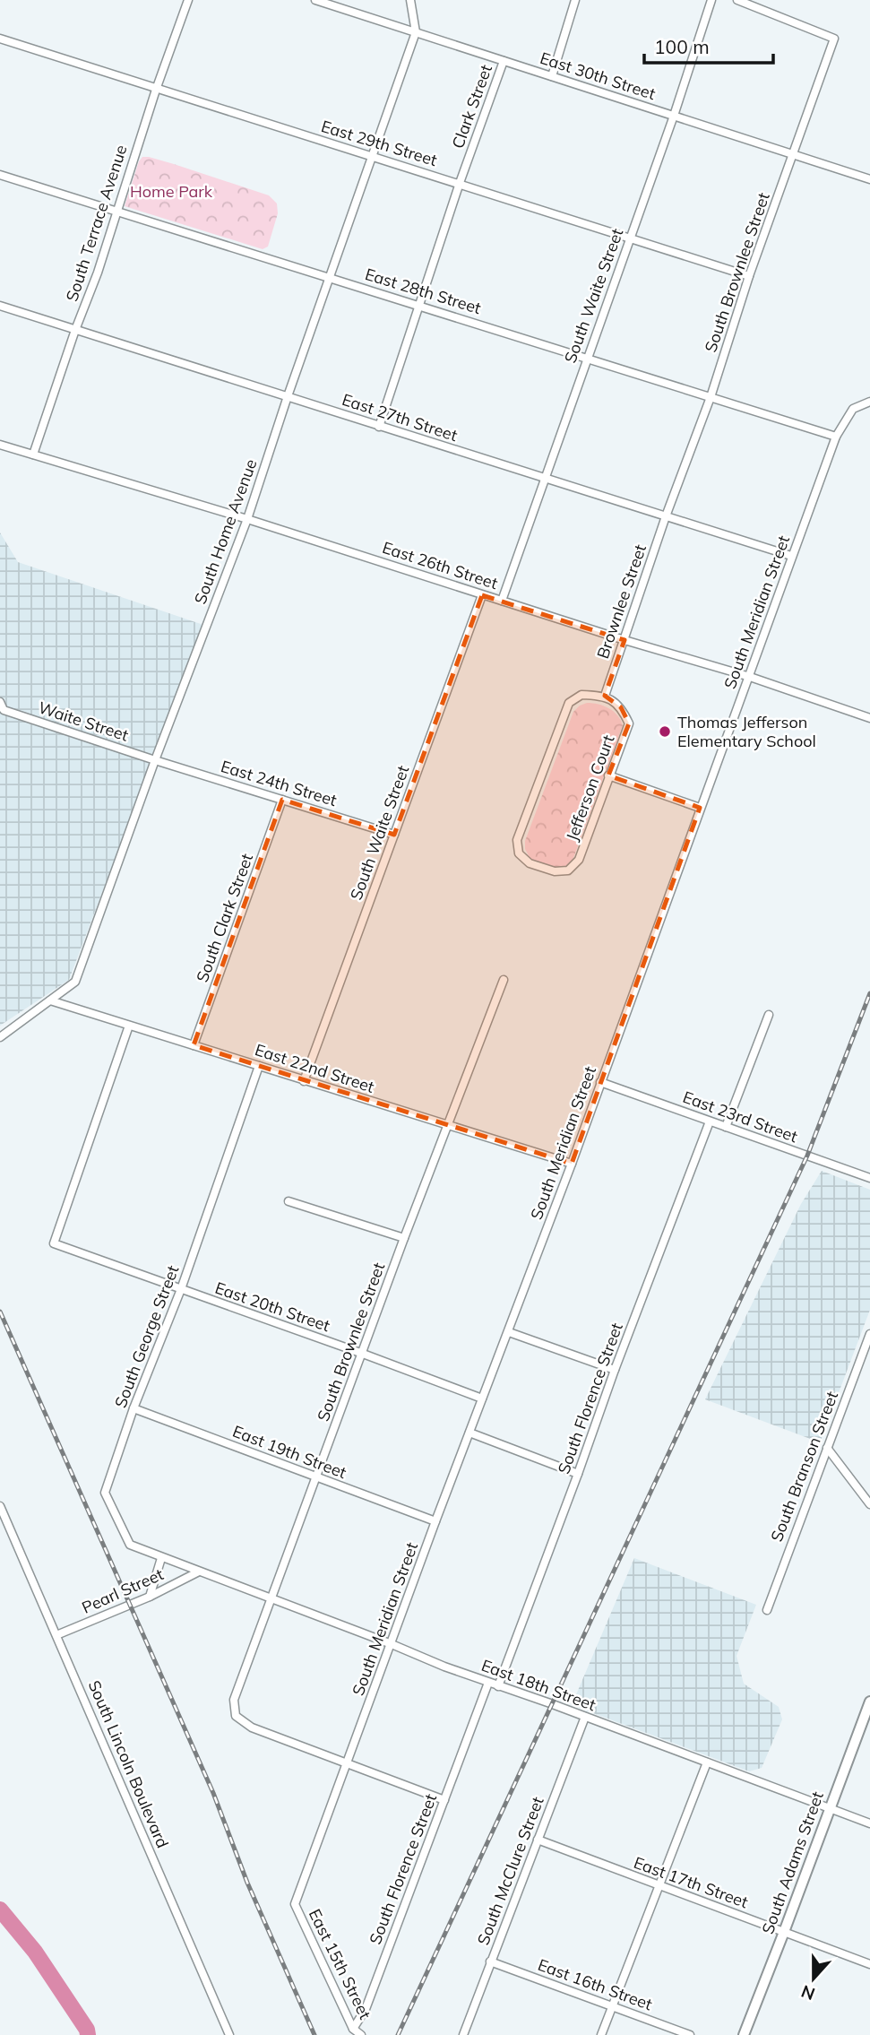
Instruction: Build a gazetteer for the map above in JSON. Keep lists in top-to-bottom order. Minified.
{"streets":{"main road":["South Adams Street"],"street":["East 30th Street","Clark Street","East 29th Street","South Terrace Avenue","South Brownlee Street","East 28th Street","South Waite Street","East 27th Street","South Home Avenue","East 26th Street","Brownlee Street","South Meridian Street","Waite Street","East 24th Street","Jefferson Court","South Clark Street","East 22nd Street","East 23rd Street","East 20th Street","South George Street","South Florence Street","East 19th Street","South Branson Street","Pearl Street","East 18th Street","South Lincoln Boulevard","South McClure Street","East 17th Street","East 15th Street","East 16th Street"]},"crossings":[["East 30th Street","Clark Street"],["East 30th Street","South Brownlee Street"],["East 30th Street","South Waite Street"],["East 30th Street","South Home Avenue"],["Clark Street","East 29th Street"],["Clark Street","East 28th Street"],["East 29th Street","South Terrace Avenue"],["East 29th Street","South Brownlee Street"],["East 29th Street","South Waite Street"],["East 29th Street","South Home Avenue"],["South Terrace Avenue","East 28th Street"],["South Terrace Avenue","East 27th Street"],["South Terrace Avenue","East 26th Street"],["South Brownlee Street","East 28th Street"],["South Brownlee Street","East 27th Street"],["South Brownlee Street","Brownlee Street"],["South Brownlee Street","South Meridian Street"],["South Brownlee Street","East 22nd Street"],["South Brownlee Street","East 20th Street"],["South Brownlee Street","East 19th Street"],["South Brownlee Street","East 18th Street"],["East 28th Street","South Waite Street"],["East 28th Street","South Home Avenue"],["East 28th Street","South Meridian Street"],["South Waite Street","East 27th Street"],["South Waite Street","East 26th Street"],["South Waite Street","East 24th Street"],["South Waite Street","East 22nd Street"],["East 27th Street","South Home Avenue"],["East 27th Street","Brownlee Street"],["East 27th Street","South Meridian Street"],["South Home Avenue","East 26th Street"],["South Home Avenue","Waite Street"],["South Home Avenue","East 24th Street"],["South Home Avenue","East 22nd Street"],["East 26th Street","Brownlee Street"],["East 26th Street","South Meridian Street"],["Brownlee Street","Jefferson Court"],["South Meridian Street","East 22nd Street"],["South Meridian Street","East 23rd Street"],["South Meridian Street","East 20th Street"],["South Meridian Street","East 19th Street"],["South Meridian Street","East 18th Street"],["South Meridian Street","East 15th Street"],["Waite Street","East 24th Street"],["East 24th Street","South Clark Street"],["South Clark Street","East 22nd Street"],["East 22nd Street","East 20th Street"],["East 22nd Street","South George Street"],["East 23rd Street","South Florence Street"],["East 20th Street","South George Street"],["South George Street","East 19th Street"],["South George Street","Pearl Street"],["South George Street","East 18th Street"],["South Florence Street","East 18th Street"],["South Florence Street","East 15th Street"],["Pearl Street","East 18th Street"],["Pearl Street","South Lincoln Boulevard"],["East 18th Street","South Adams Street"],["East 18th Street","South McClure Street"],["South Adams Street","East 17th Street"],["South McClure Street","East 17th Street"],["South McClure Street","East 16th Street"]],"parks":["Home Park"],"places":["Thomas Jefferson Elementary School"],"scale_bar":"100 m","north":"bottom"}
